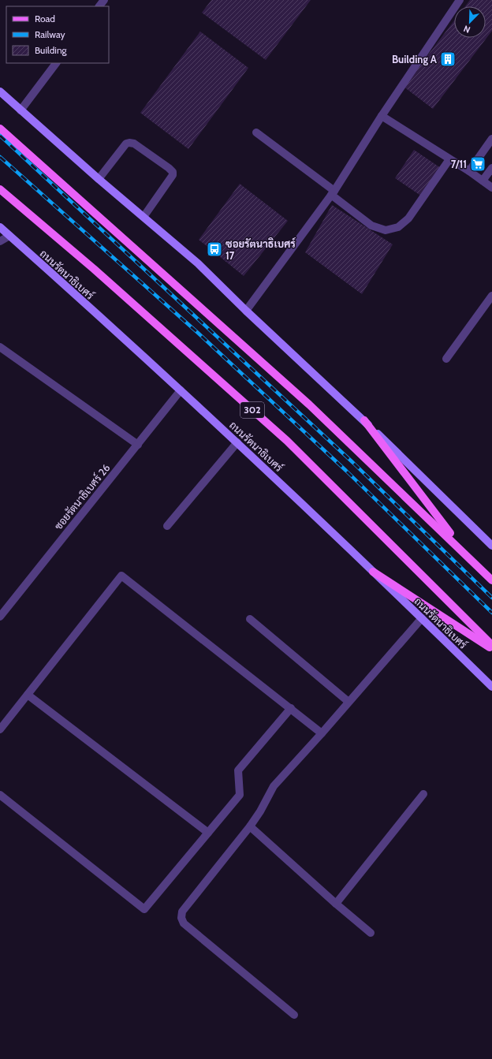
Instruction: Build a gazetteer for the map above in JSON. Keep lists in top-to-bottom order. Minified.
{"streets":{"main road":["ถนนรัตนาธิเบศร์","302"],"street":["ซอยรัตนาธิเบศร์ 26"]},"crossings":[["ถนนรัตนาธิเบศร์","ซอยรัตนาธิเบศร์ 26"]],"places":{"building":["Building A"],"supermarket":["7/11"],"bus stop":["ซอยรัตนาธิเบศร์ 17"]},"legend":["Road","Railway","Building"],"north":"bottom left"}
